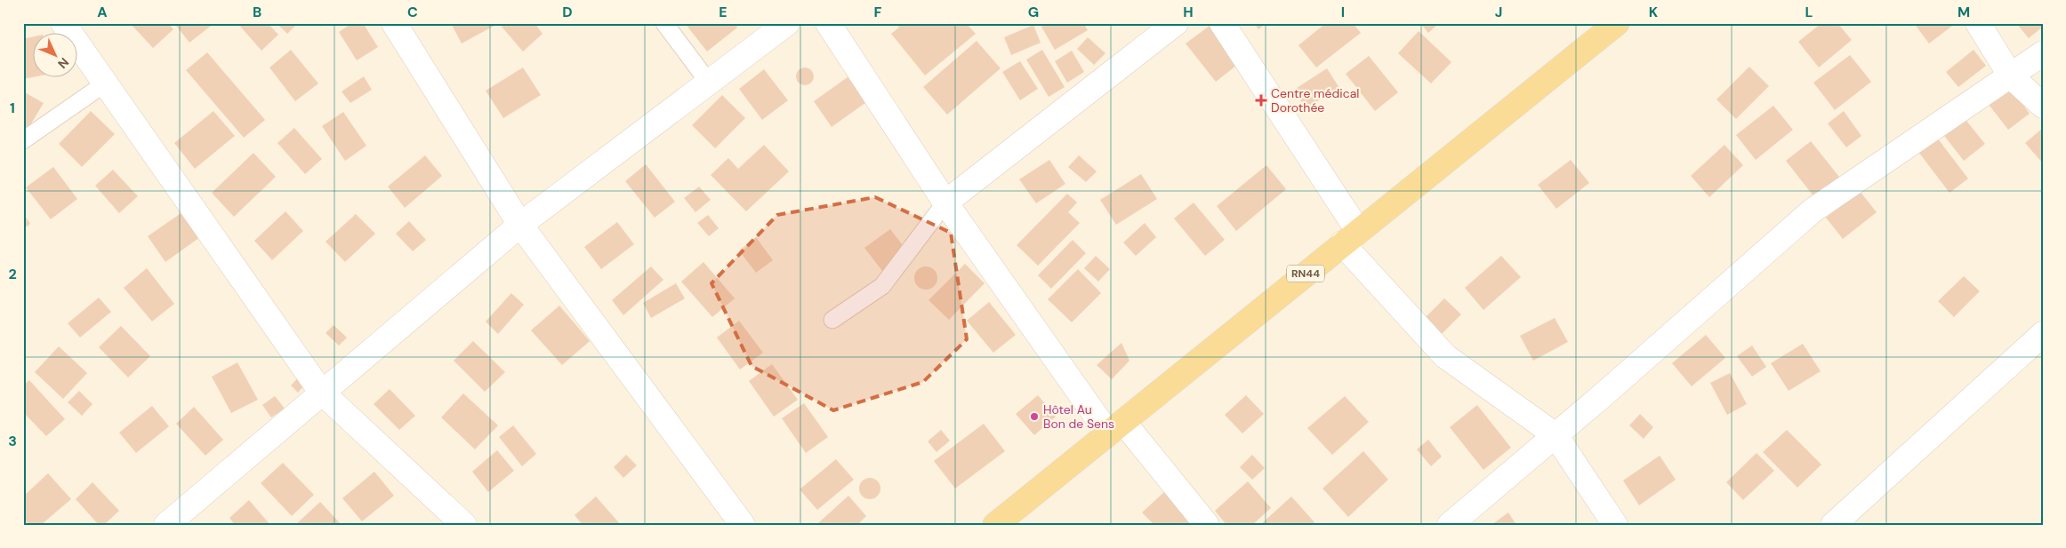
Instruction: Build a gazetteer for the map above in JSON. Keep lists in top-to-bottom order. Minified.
{"streets":{"main road":["RN44"]},"places":{"health":["Centre médical Dorothée"],"other":["Hôtel Au Bon de Sens"]},"north":"bottom right","grid":{"columns":["A","B","C","D","E","F","G","H","I","J","K","L","M"],"rows":["1","2","3"]}}
